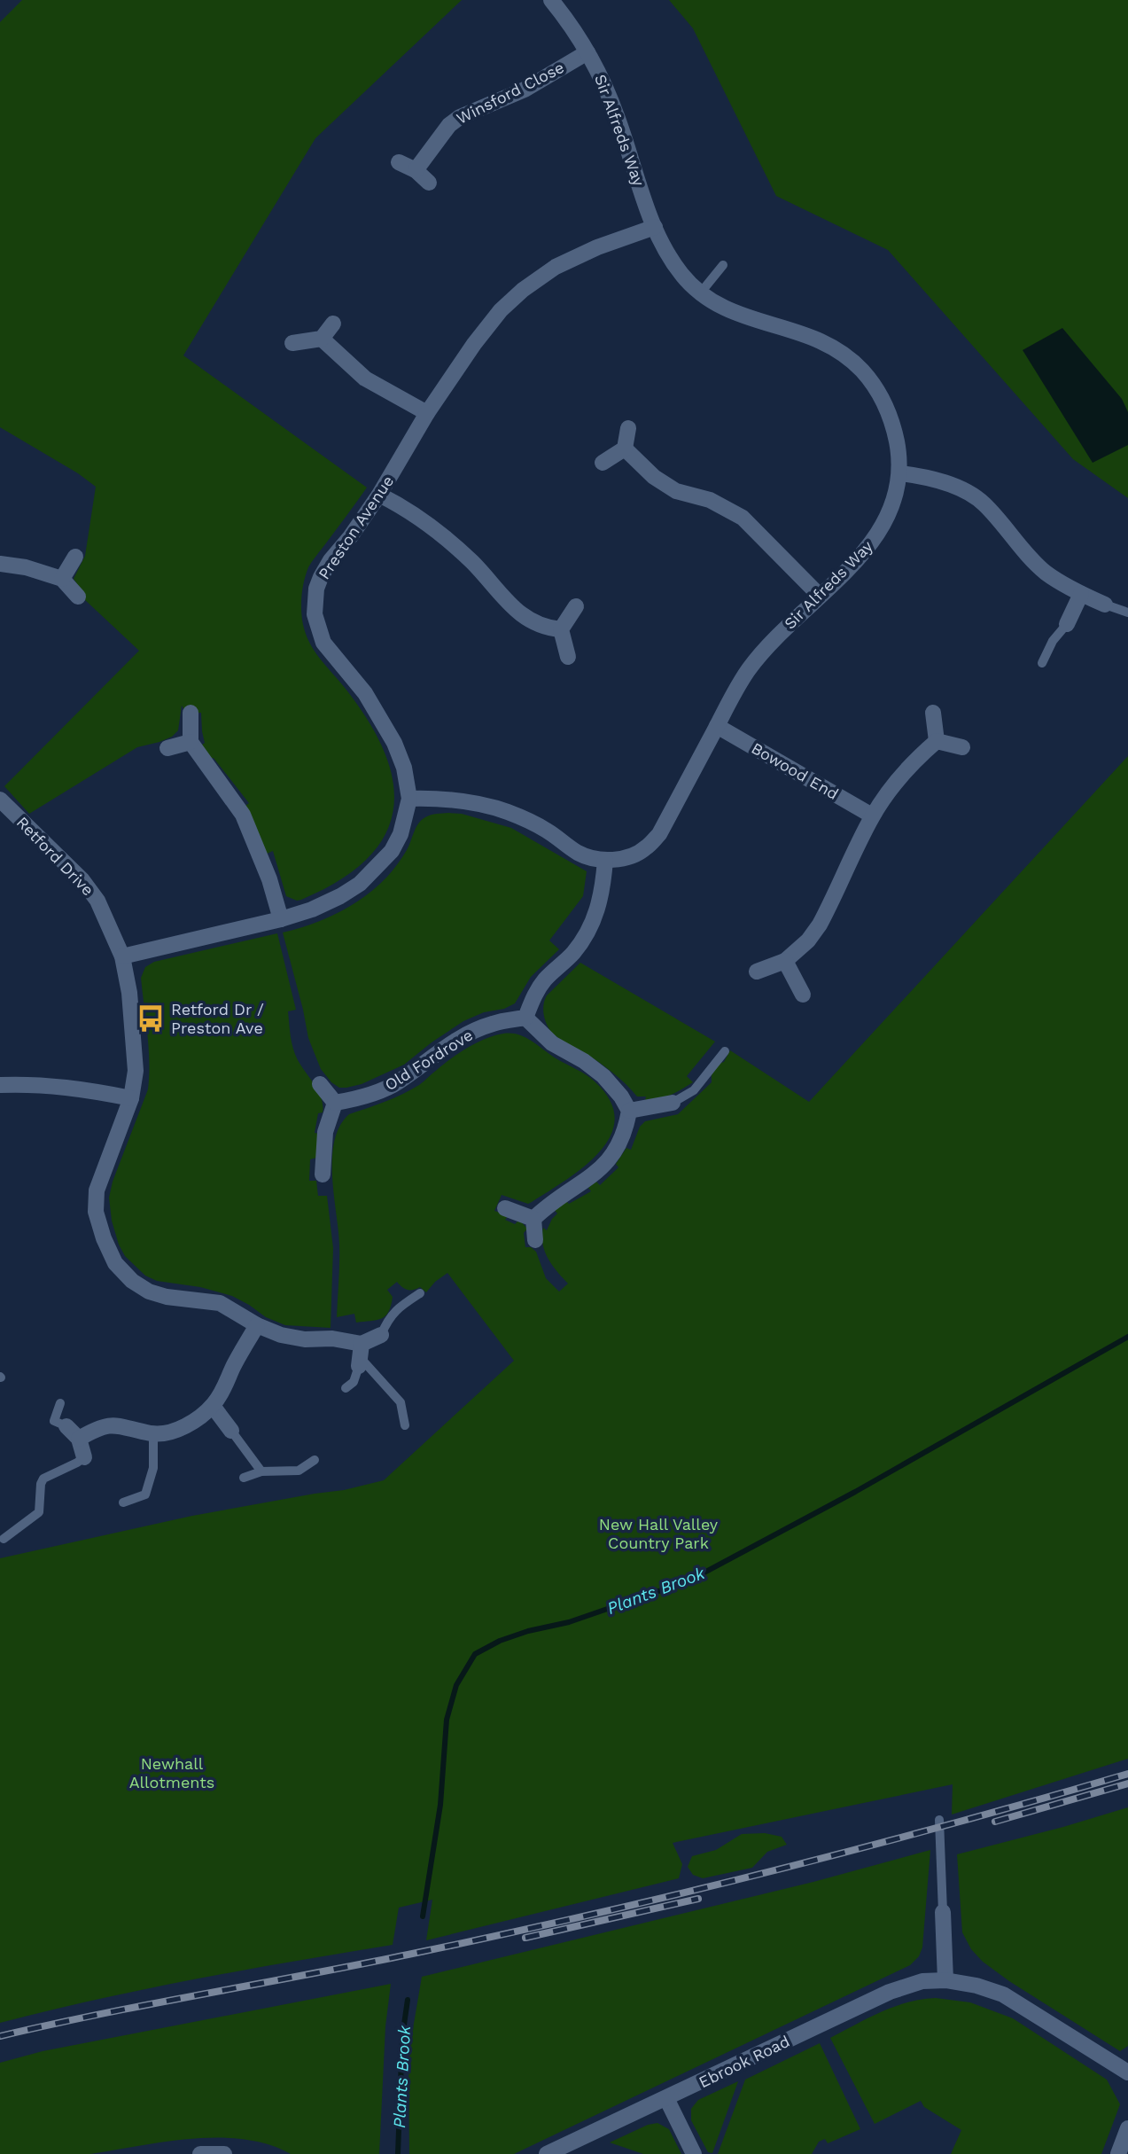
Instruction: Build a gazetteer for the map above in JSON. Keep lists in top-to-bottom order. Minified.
{"streets":{"street":["Winsford Close","Sir Alfreds Way","Preston Avenue","Bowood End","Retford Drive","Old Fordrove","Ebrook Road"]},"crossings":[["Winsford Close","Sir Alfreds Way"],["Sir Alfreds Way","Preston Avenue"],["Sir Alfreds Way","Bowood End"],["Preston Avenue","Retford Drive"]],"water":["Plants Brook"],"parks":["New Hall Valley Country Park","Newhall Allotments"],"places":{"bus stop":["Retford Dr / Preston Ave"]}}
